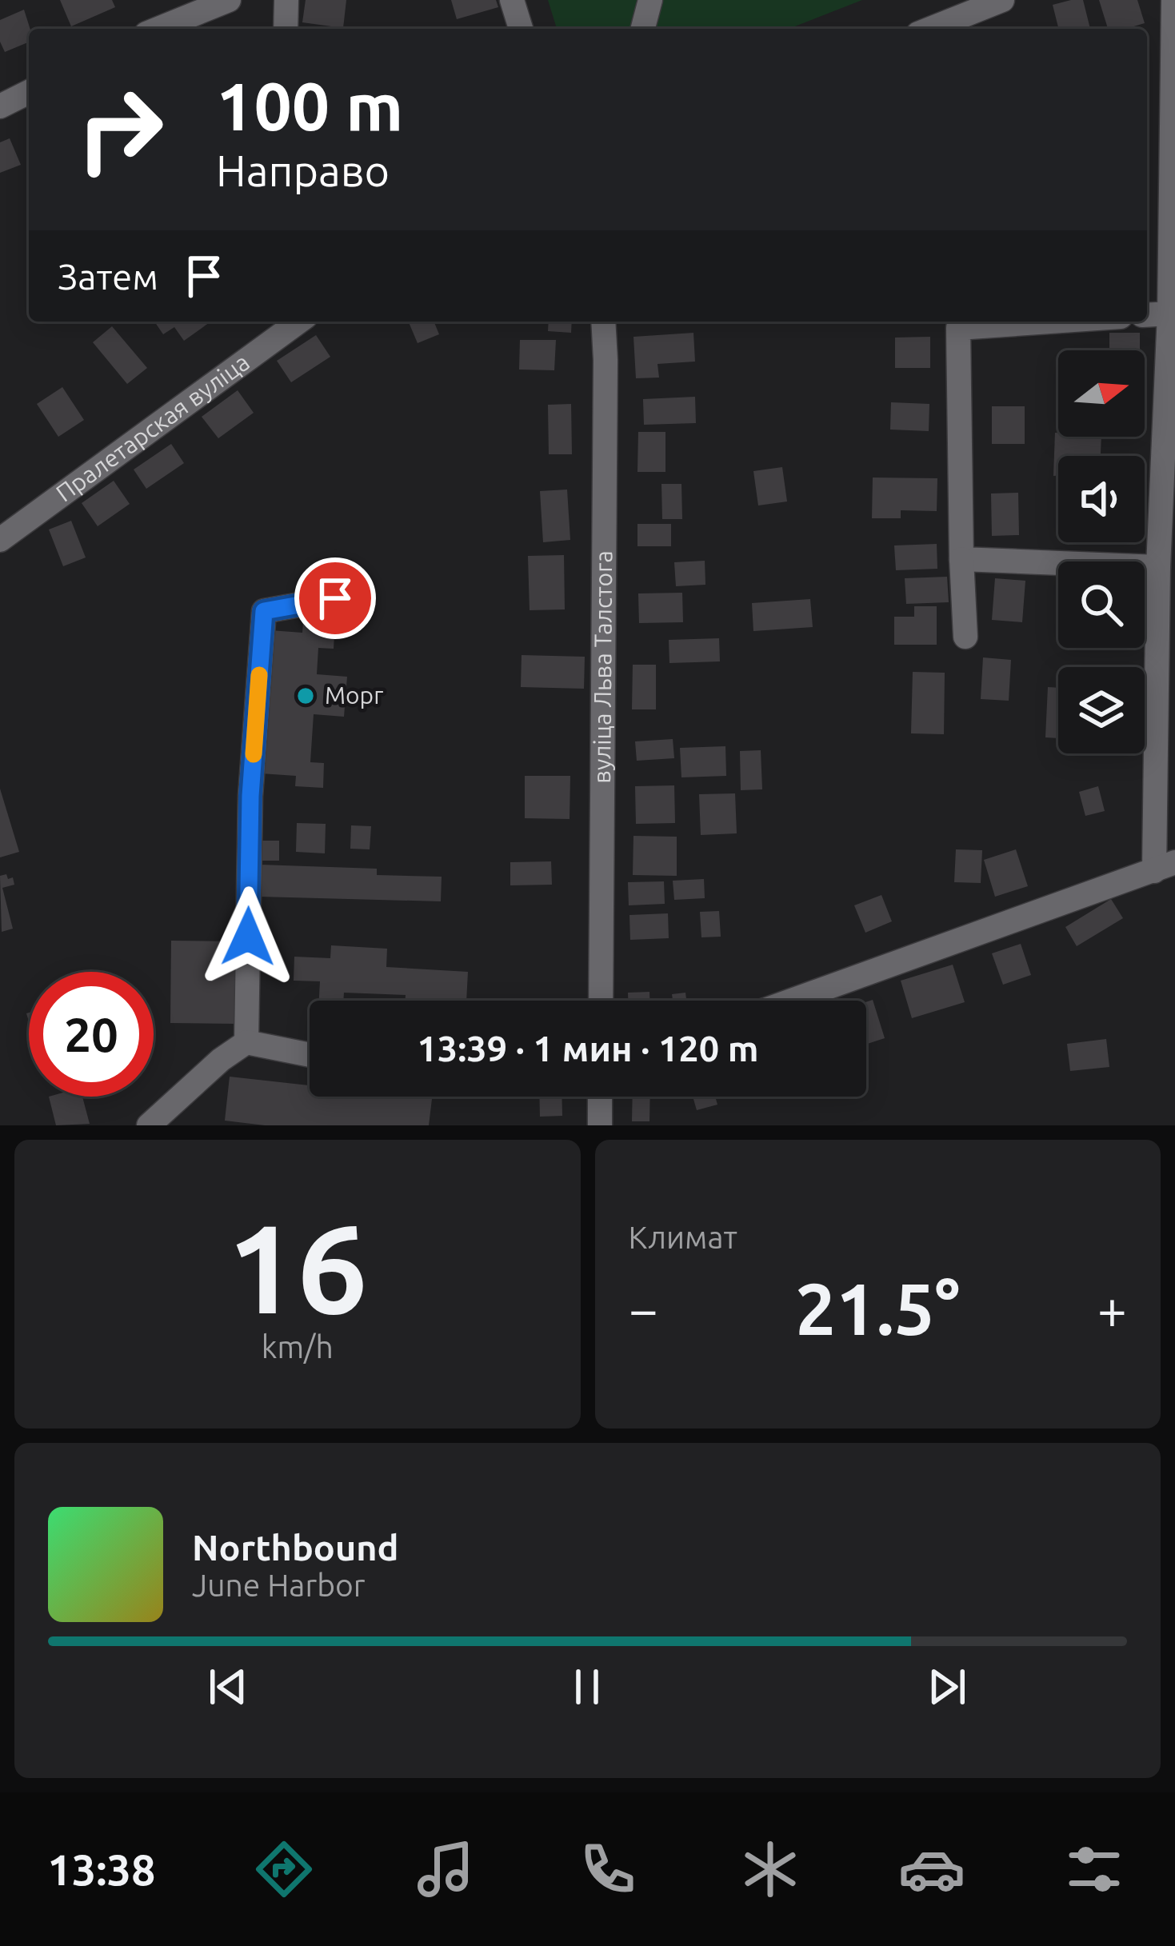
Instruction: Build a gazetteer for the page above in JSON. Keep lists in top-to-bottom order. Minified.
{"streets":{"street":["Пралетарская вуліца","вуліца Льва Талстога"]},"places":["Морг"],"north":"right","page":{"turn":["100 m","Направо"],"then":"Затем","limit":"20","trip":"13:39 · 1 мин · 120 m","tile":[["16","km/h"],"Климат"],"heat":["−","21.5°","+"],"song":["Northbound","June Harbor"],"tabs":"13:38"}}
